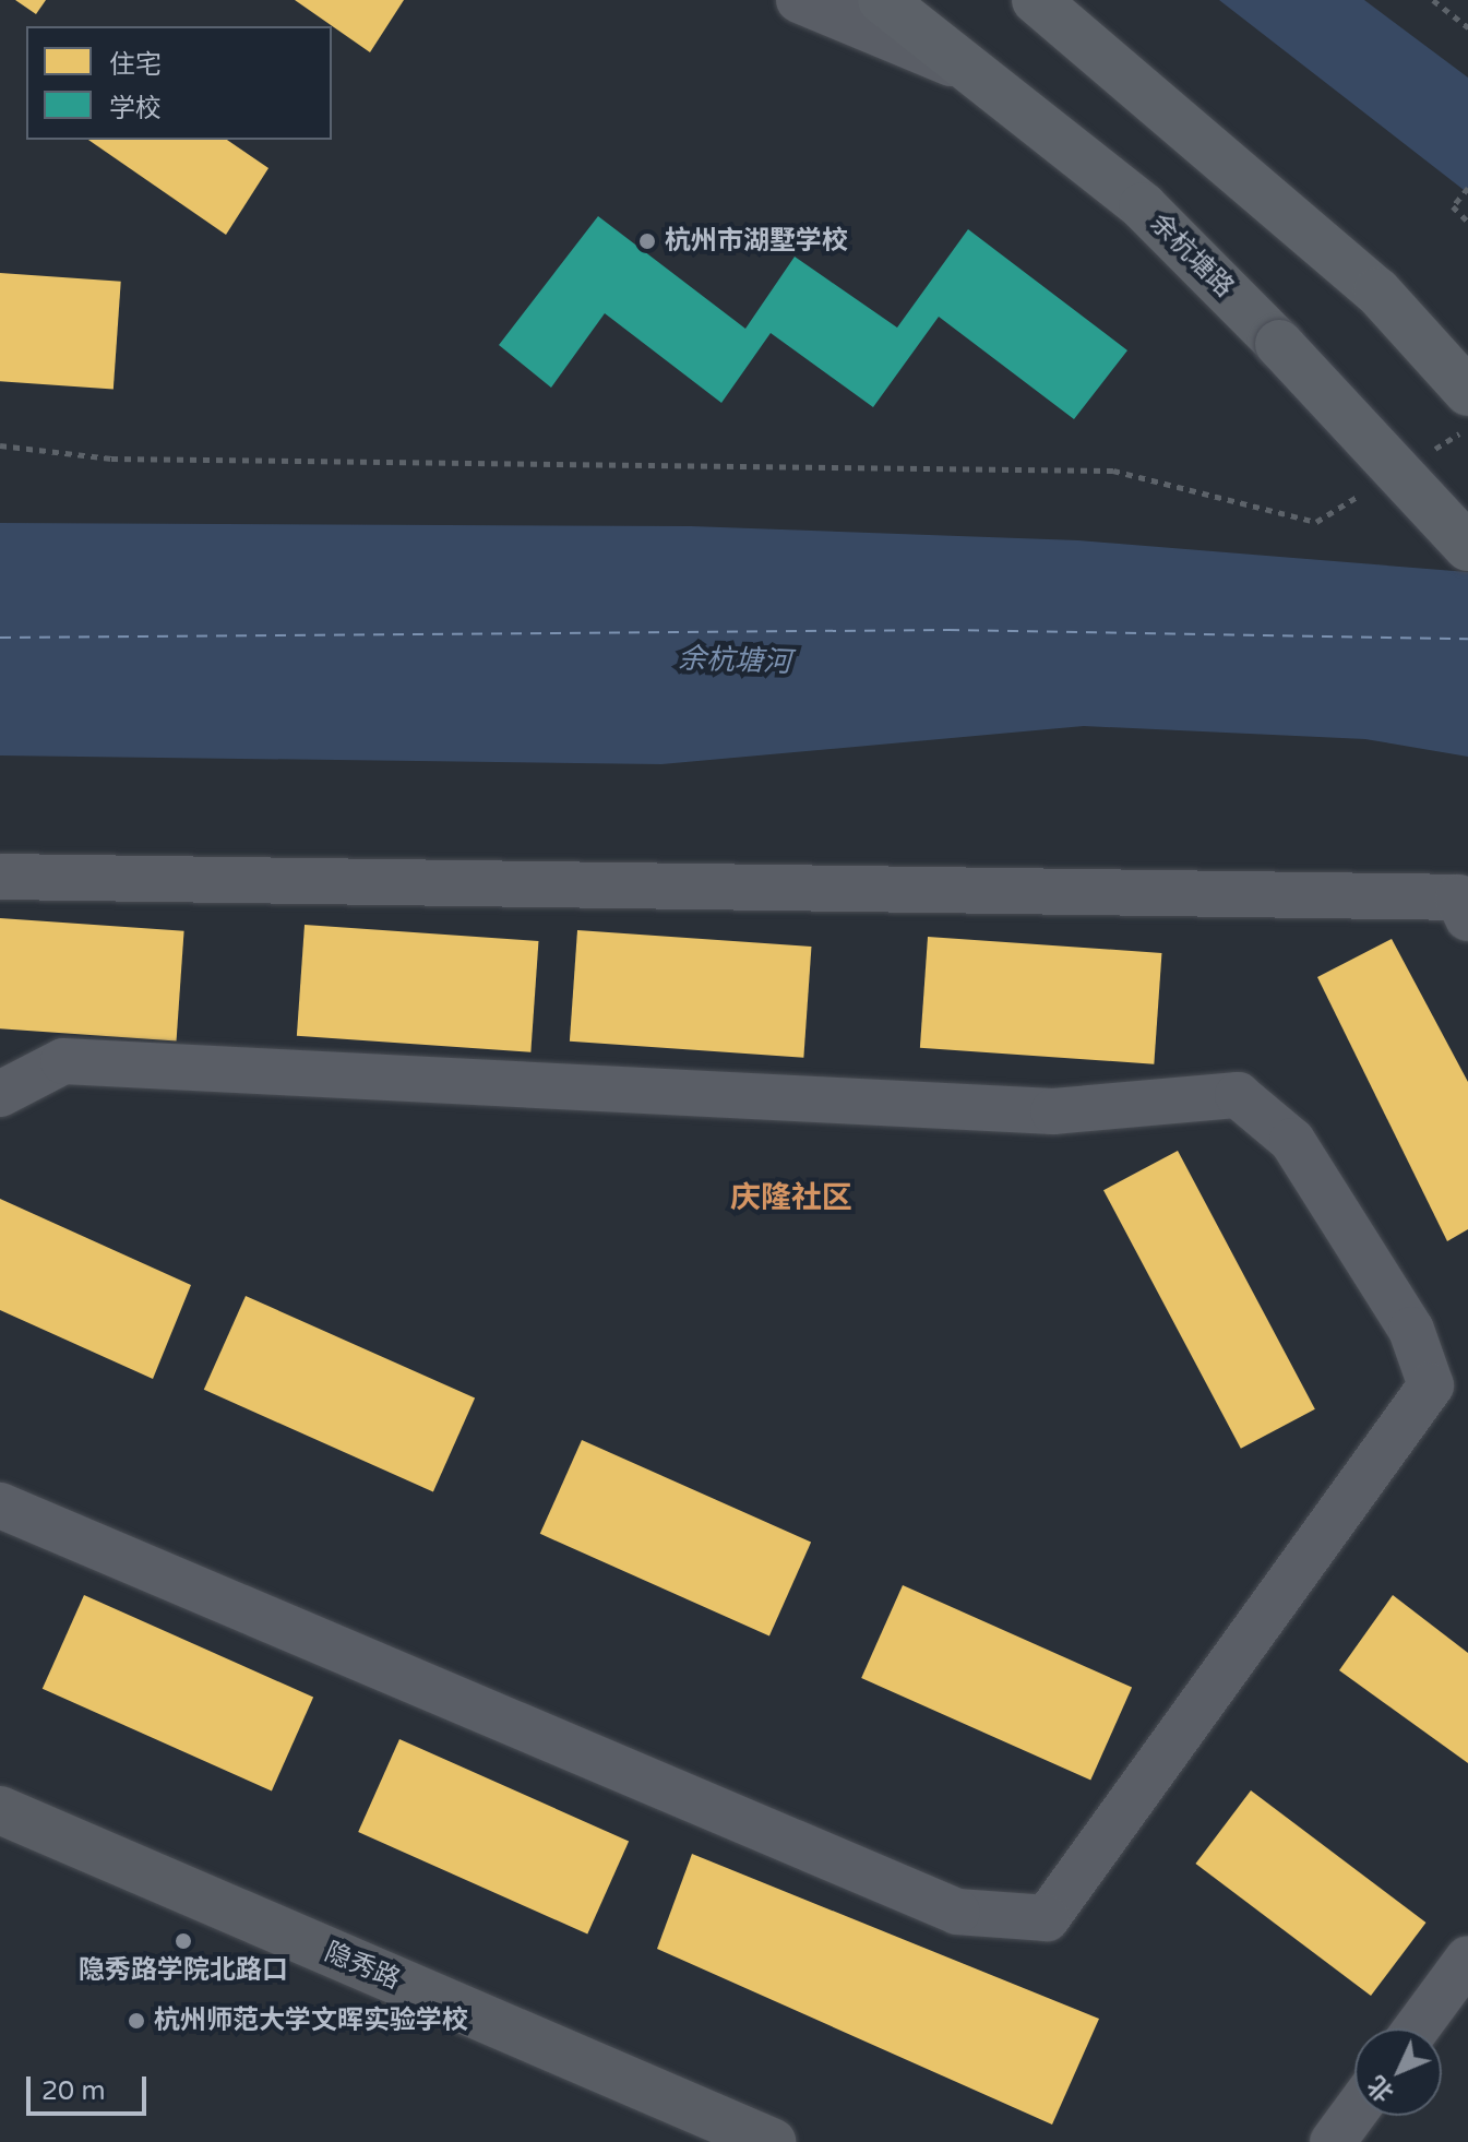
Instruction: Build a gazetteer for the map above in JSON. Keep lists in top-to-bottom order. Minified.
{"streets":{"main road":["余杭塘路"],"street":["隐秀路"]},"districts":["庆隆社区"],"water":["余杭塘河"],"places":["杭州市湖墅学校","隐秀路学院北路口","杭州师范大学文晖实验学校"],"legend":["住宅","学校"],"scale_bar":"20 m","north":"bottom left"}
